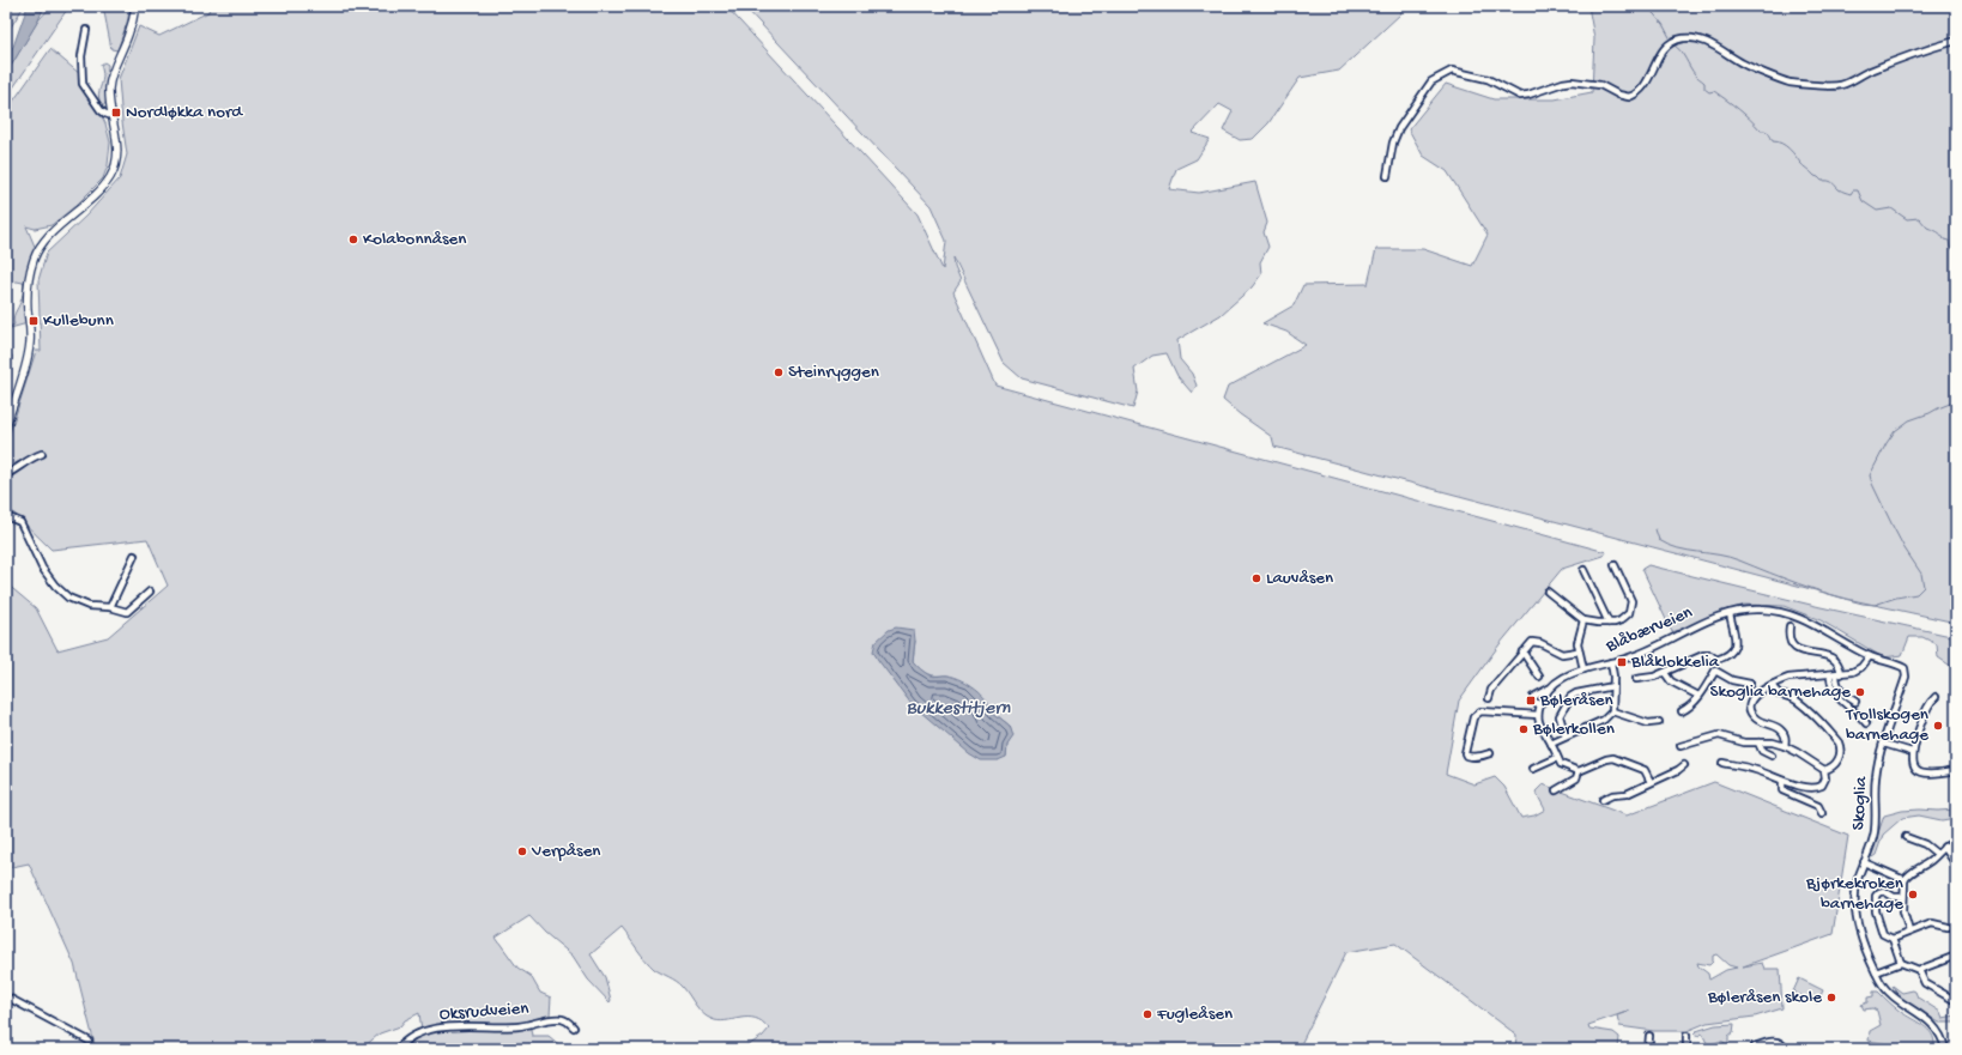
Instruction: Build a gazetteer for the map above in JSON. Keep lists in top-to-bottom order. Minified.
{"streets":{"street":["Blåbærveien","Skoglia","Oksrudveien"]},"crossings":[["Blåbærveien","Skoglia"]],"water":["Bukkestitjern"],"places":{"transit":["Nordløkka nord","Kullebunn","Blåklokkelia","Bøleråsen"],"other":["Kolabonnåsen","Steinryggen","Lauvåsen","Skoglia barnehage","Trollskogen barnehage","Bølerkollen","Verpåsen","Bjørkekroken barnehage","Bøleråsen skole","Fugleåsen"]}}
